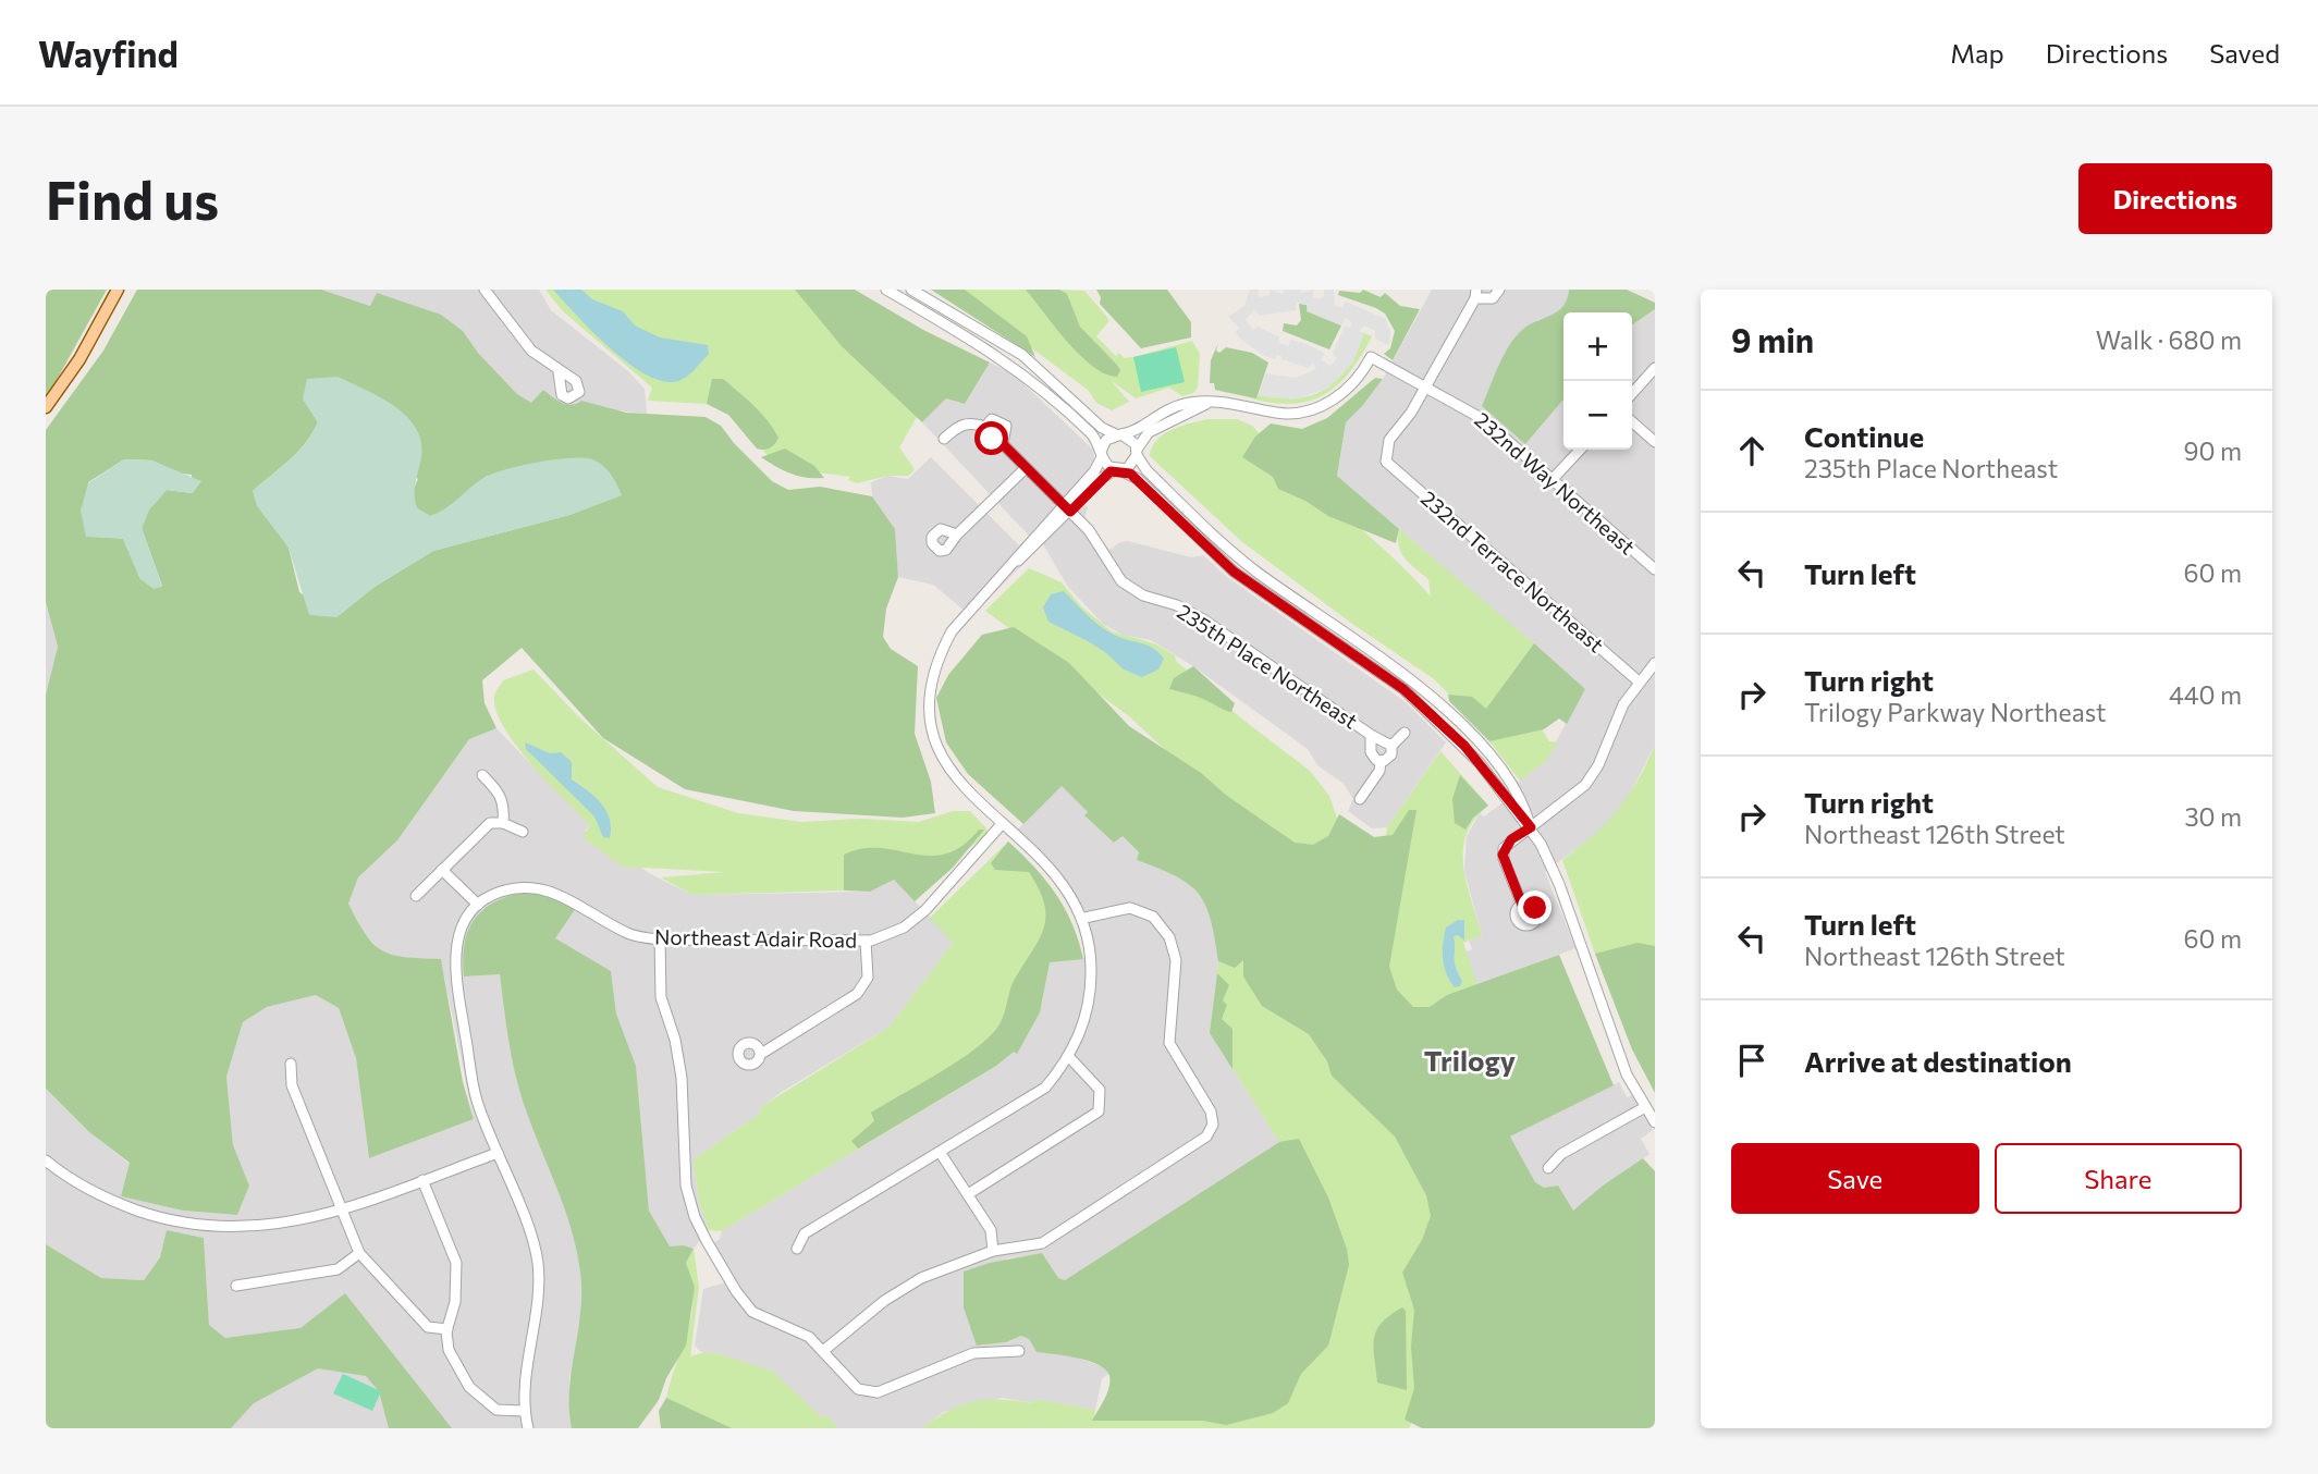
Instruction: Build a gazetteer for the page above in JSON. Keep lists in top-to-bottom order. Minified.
{"streets":{"street":["232nd Way Northeast","232nd Terrace Northeast","235th Place Northeast","Northeast Adair Road"]},"crossings":[["232nd Way Northeast","232nd Terrace Northeast"]],"districts":["Trilogy"],"page":{"header":"Wayfind","nav":["Map","Directions","Saved"],"buttons":["Directions",["Save","Share"]],"title":"Find us","heading":["9 min","Walk · 680 m"],"map_buttons":["+","−"],"list":[["Continue","235th Place Northeast","90 m"],["Turn left","60 m"],["Turn right","Trilogy Parkway Northeast","440 m"],["Turn right","Northeast 126th Street","30 m"],["Turn left","Northeast 126th Street","60 m"],"Arrive at destination"]}}
